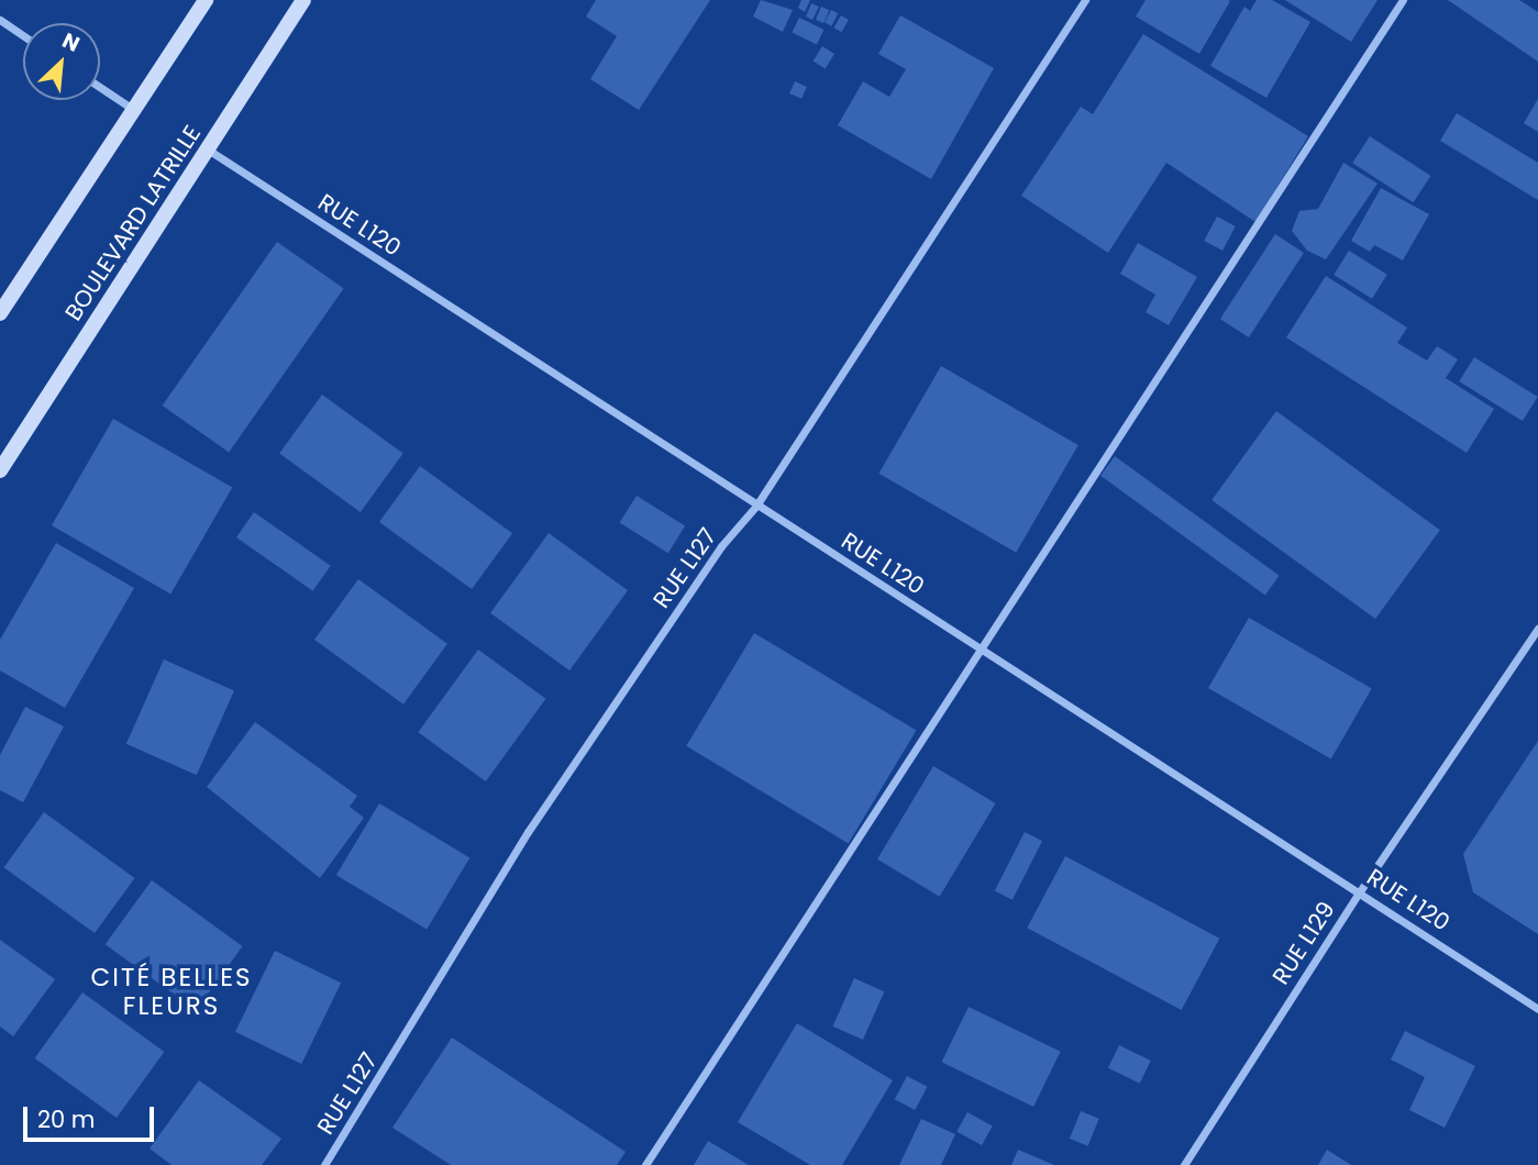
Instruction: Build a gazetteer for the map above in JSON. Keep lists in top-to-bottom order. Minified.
{"streets":{"main road":["BOULEVARD LATRILLE"],"street":["RUE L120","RUE L127","RUE L129"]},"crossings":[["BOULEVARD LATRILLE","RUE L120"],["RUE L120","RUE L127"],["RUE L120","RUE L129"]],"districts":["CITÉ BELLES FLEURS"],"scale_bar":"20 m","north":"top right"}
